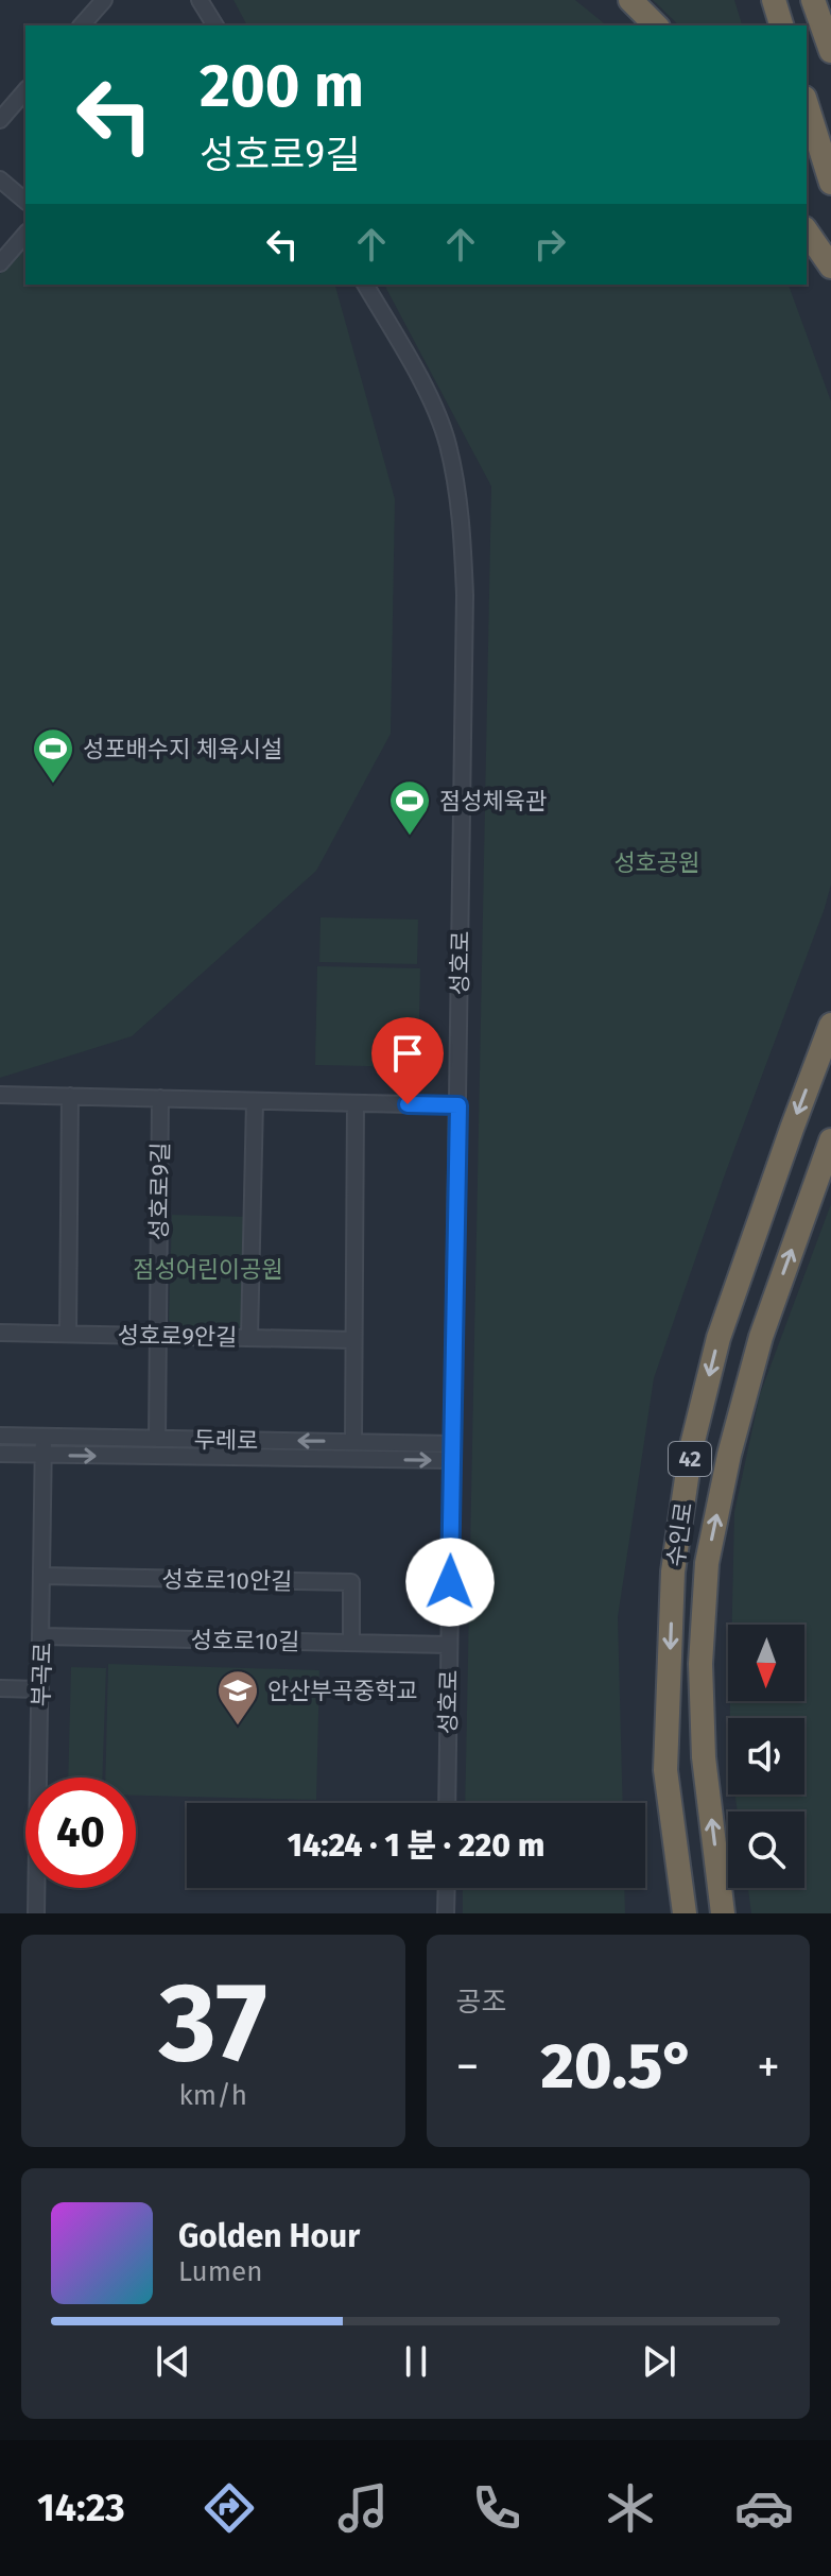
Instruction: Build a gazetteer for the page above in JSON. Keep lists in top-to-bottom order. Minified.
{"streets":{"highway":["42","수인로"],"street":["성호로","성호로9길","성호로9안길","두레로","성호로10안길","성호로10길","부곡로"]},"crossings":[["성호로","두레로"],["성호로","성호로10길"],["성호로9길","성호로9안길"],["성호로9길","두레로"],["두레로","부곡로"],["성호로10안길","성호로10길"],["성호로10안길","부곡로"],["성호로10길","부곡로"]],"parks":["성호공원","점성어린이공원"],"places":{"sports":["성포배수지 체육시설","점성체육관"],"school or university":["안산부곡중학교"]},"north":"bottom","page":{"turn":["200 m","성호로9길"],"limit":"40","trip":"14:24 · 1 분 · 220 m","tile":[["37","km/h"],"공조"],"heat":["−","20.5°","+"],"song":["Golden Hour","Lumen"],"tabs":"14:23"}}
